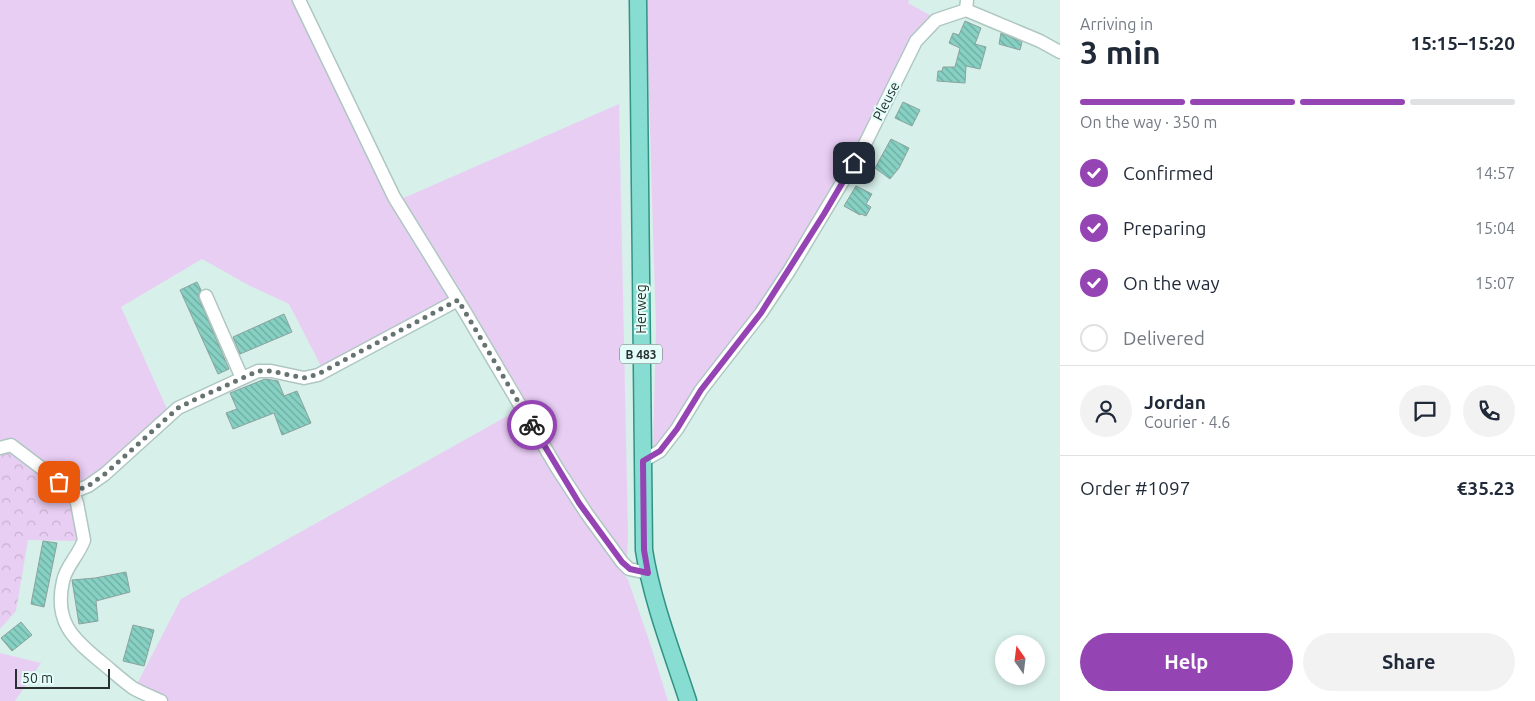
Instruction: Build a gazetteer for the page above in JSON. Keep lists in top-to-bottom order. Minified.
{"streets":{"main road":["Herweg","B 483"],"street":["Pleuse"]},"crossings":[["Pleuse","Herweg"]],"scale_bar":"50 m","north":"top","page":{"heading":["3 min","Arriving in","15:15–15:20"],"panel":["Jordan","Courier · 4.6","Order #1097","€35.23"],"bar":"On the way · 350 m","list":[["Confirmed","14:57"],["Preparing","15:04"],["On the way","15:07"],"Delivered"],"buttons":["Help","Share"],"scale":"50 m"}}
